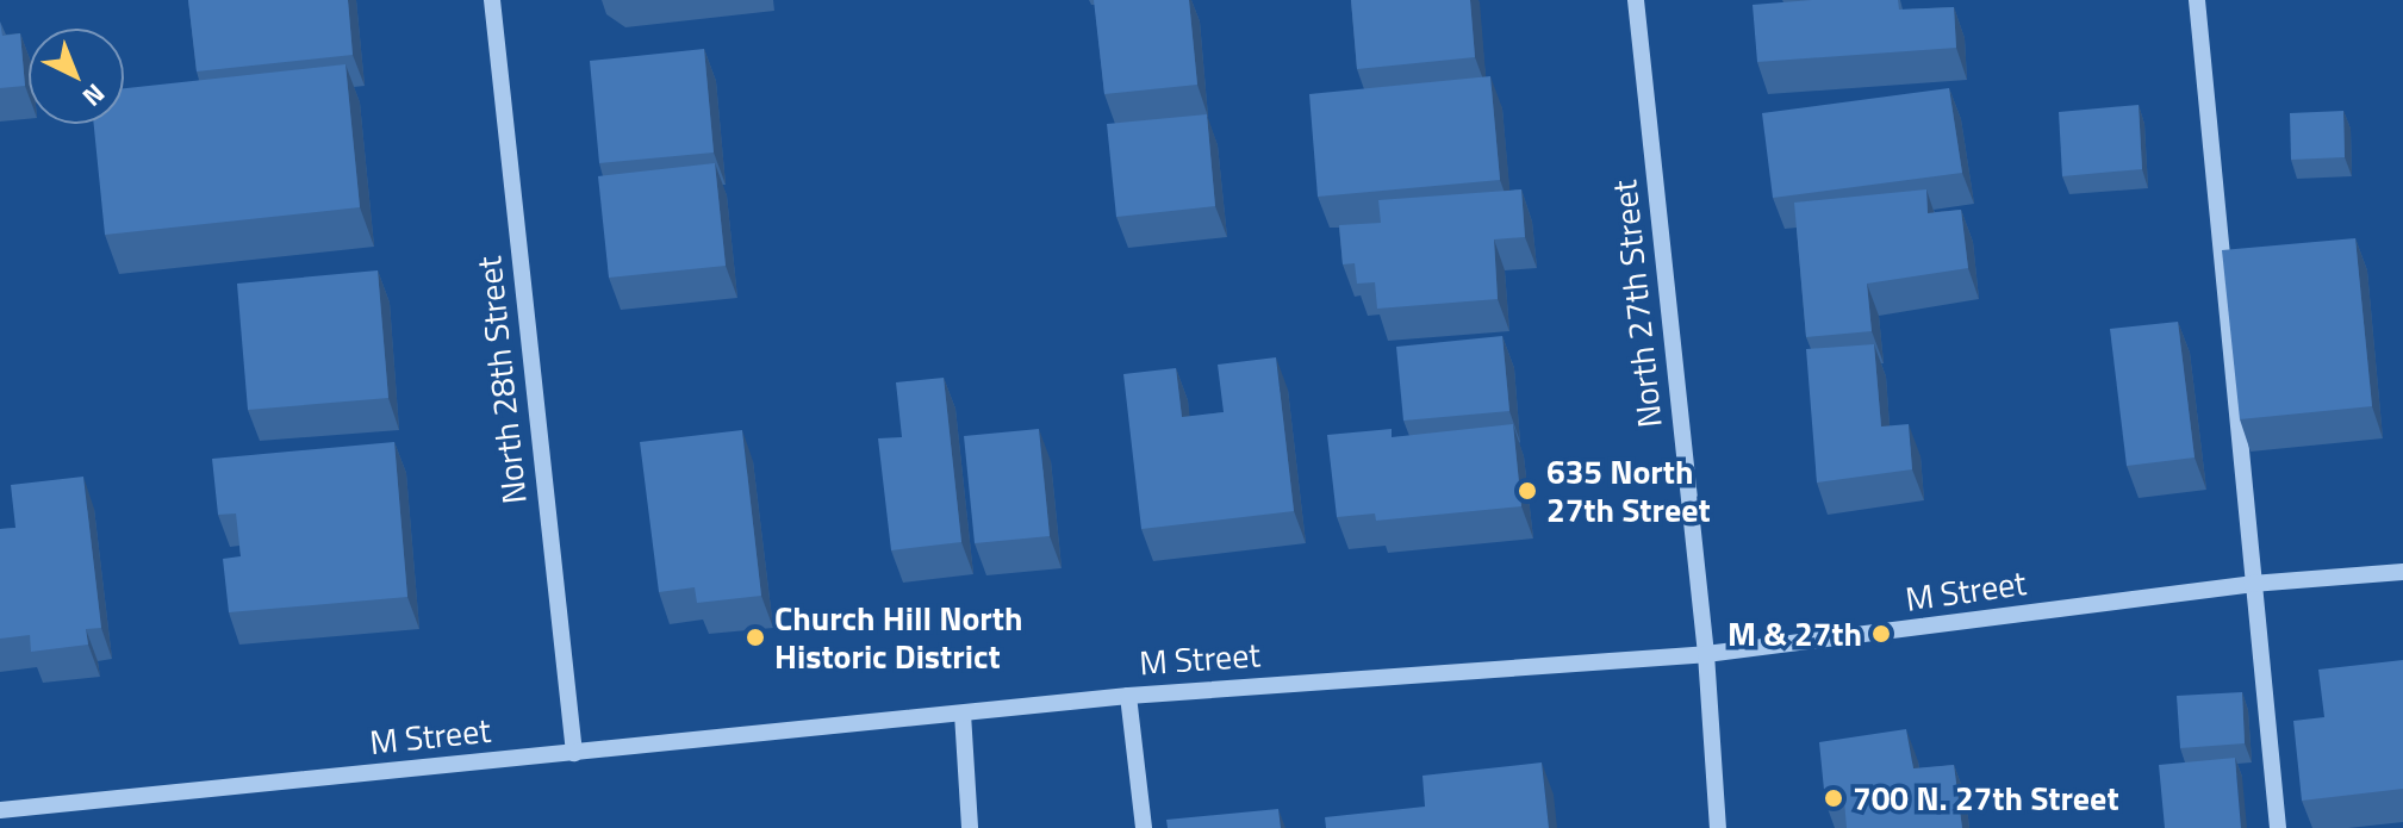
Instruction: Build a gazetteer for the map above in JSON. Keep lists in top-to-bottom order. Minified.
{"streets":{"street":["North 27th Street","North 28th Street","M Street"]},"crossings":[["North 27th Street","M Street"],["North 28th Street","M Street"]],"places":["635 North 27th Street","M & 27th","Church Hill North Historic District","700 N. 27th Street"],"north":"bottom right"}
